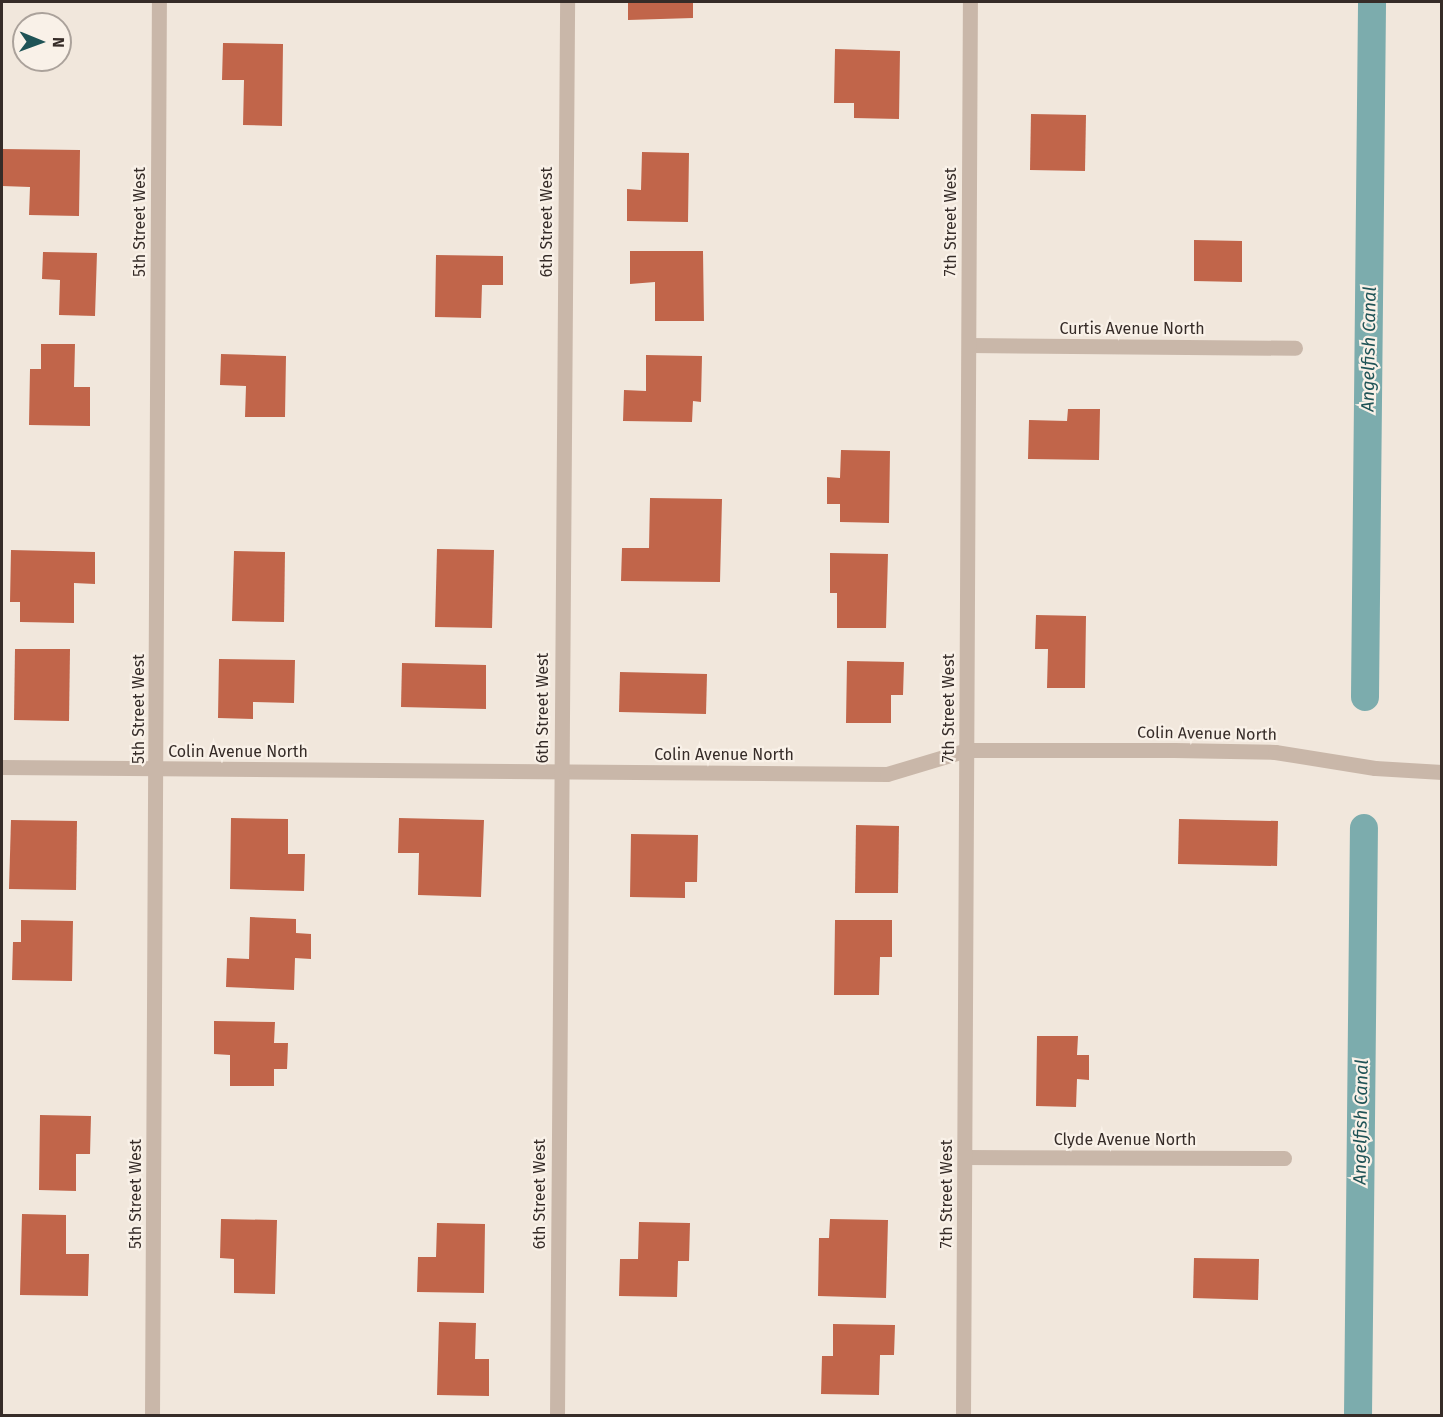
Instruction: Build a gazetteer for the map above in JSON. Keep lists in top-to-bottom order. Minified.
{"streets":{"street":["5th Street West","6th Street West","7th Street West","Curtis Avenue North","Colin Avenue North","Clyde Avenue North"]},"crossings":[["5th Street West","Colin Avenue North"],["6th Street West","Colin Avenue North"],["7th Street West","Curtis Avenue North"],["7th Street West","Colin Avenue North"],["7th Street West","Clyde Avenue North"]],"water":["Angelfish Canal"],"north":"right"}
